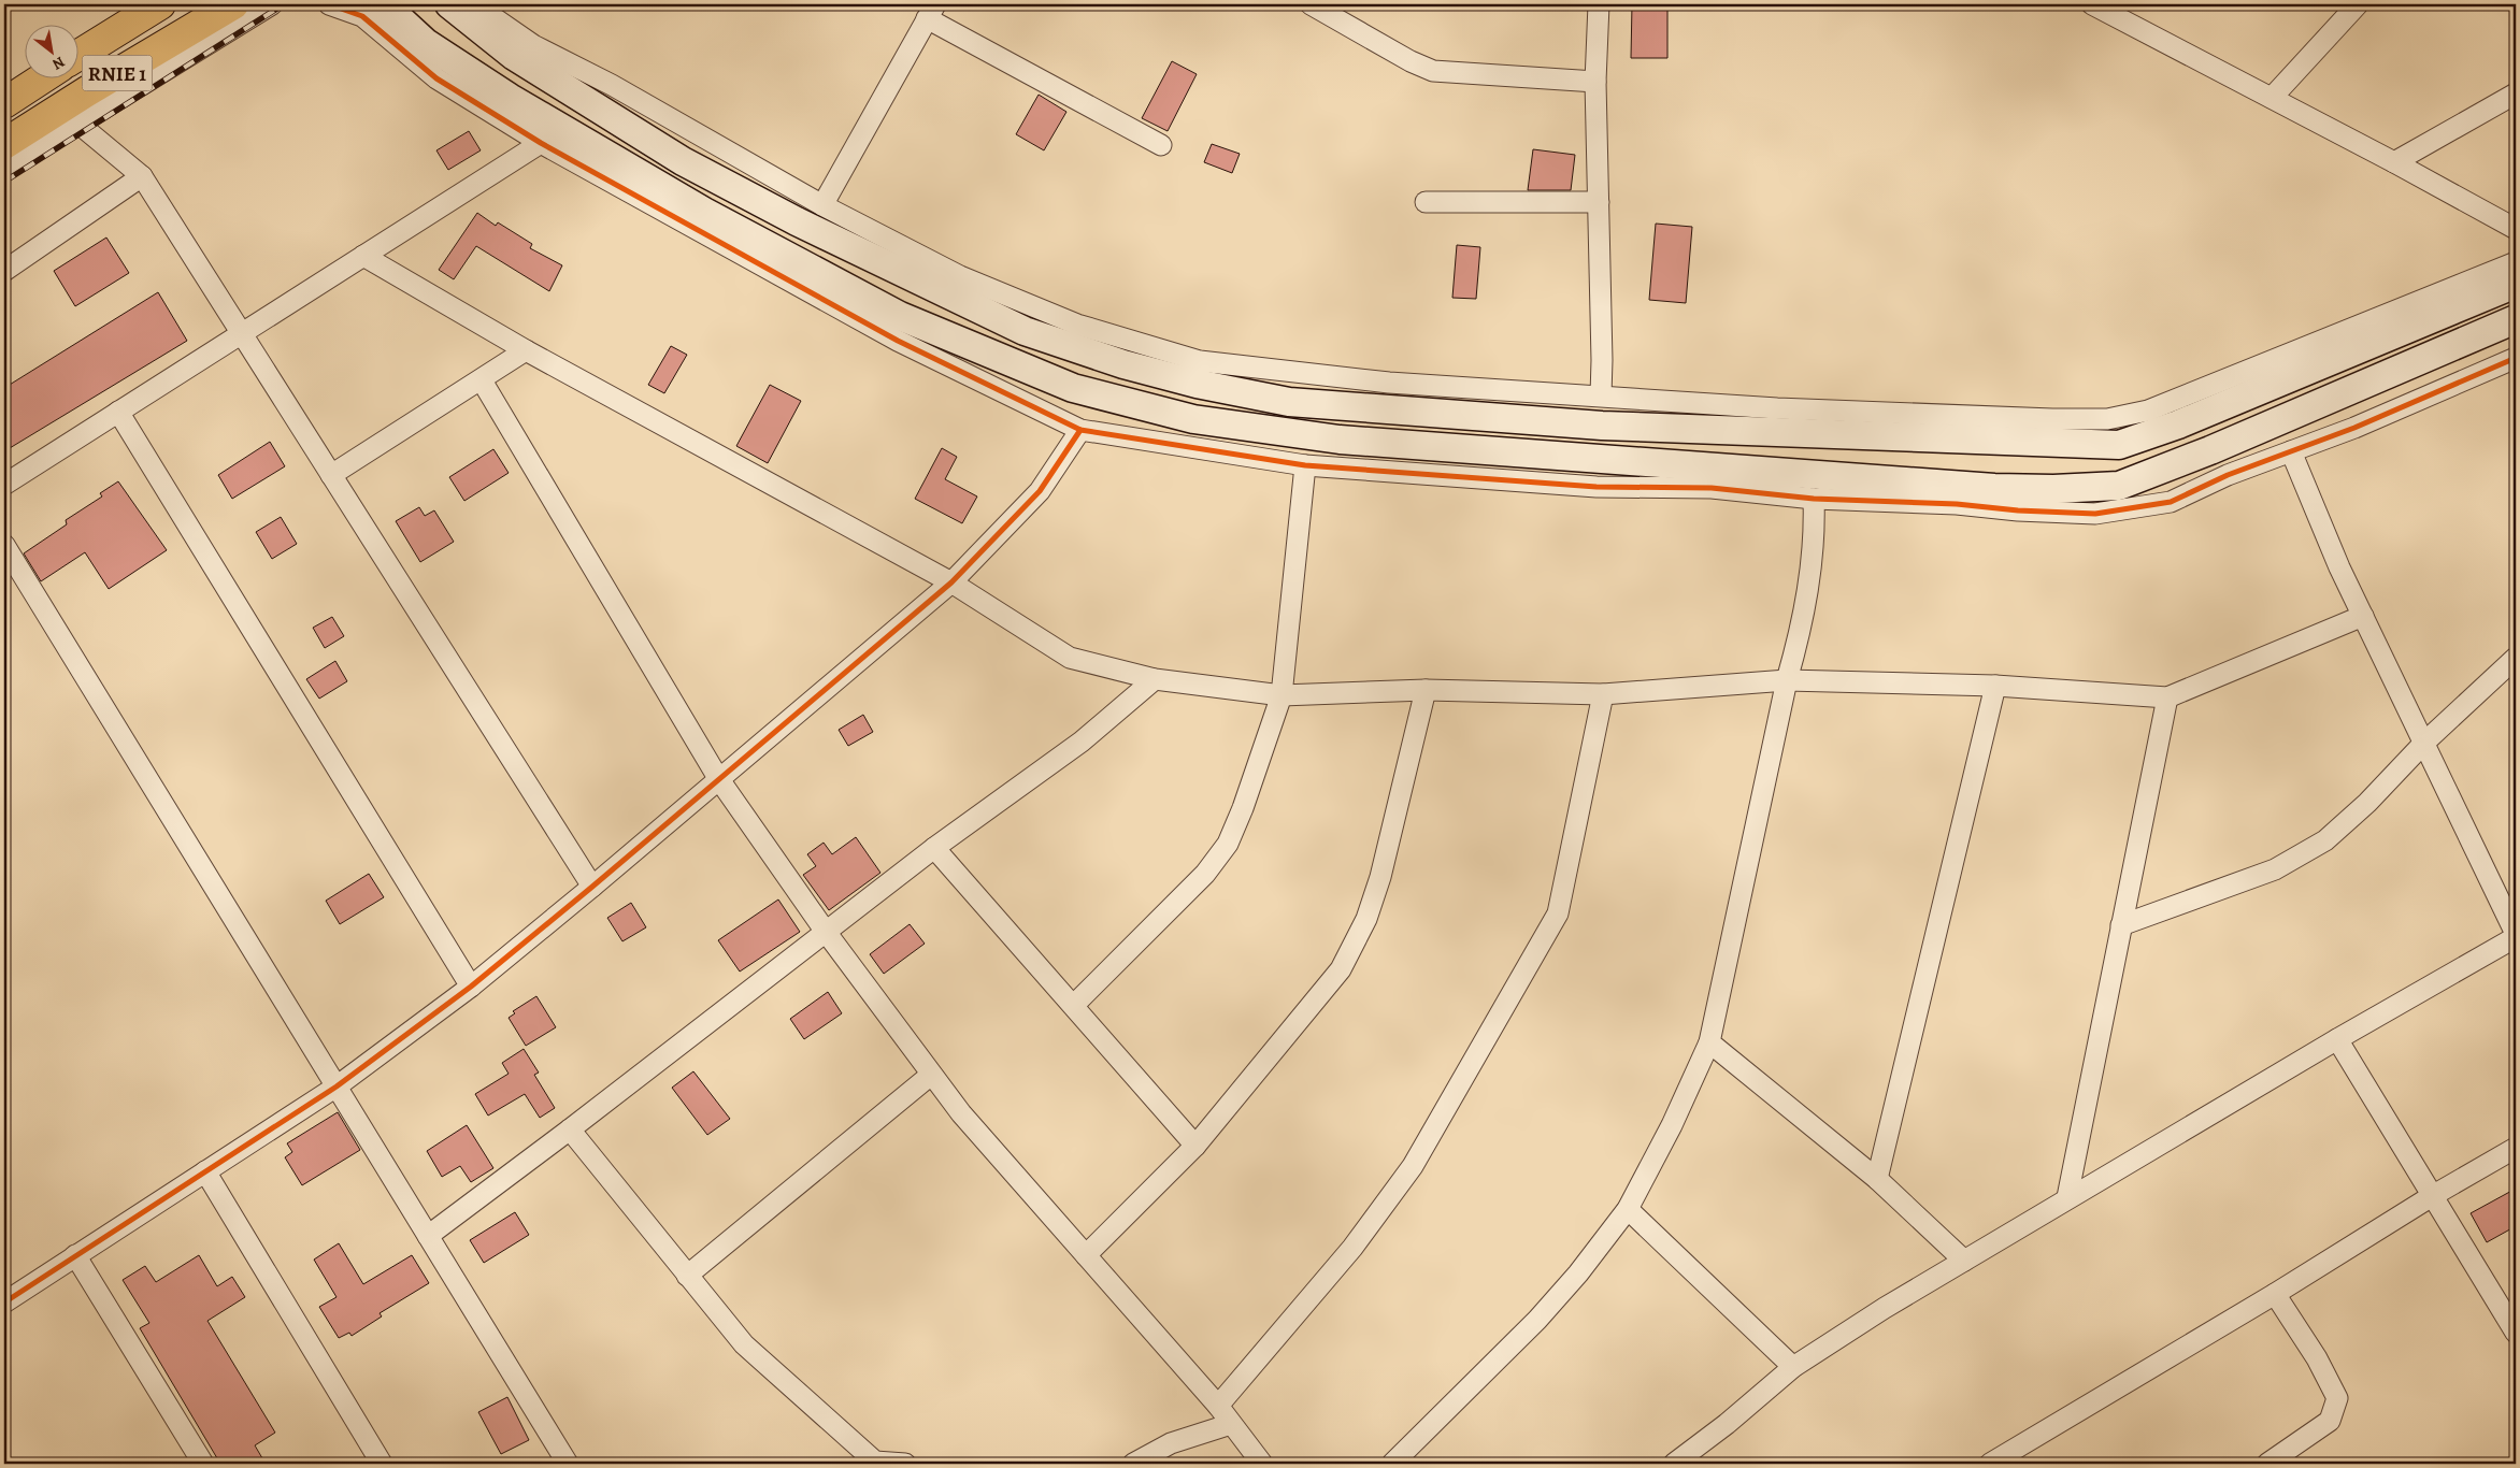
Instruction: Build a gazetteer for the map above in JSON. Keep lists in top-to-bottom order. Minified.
{"streets":{"highway":["RNIE 1"]},"north":"bottom right"}
